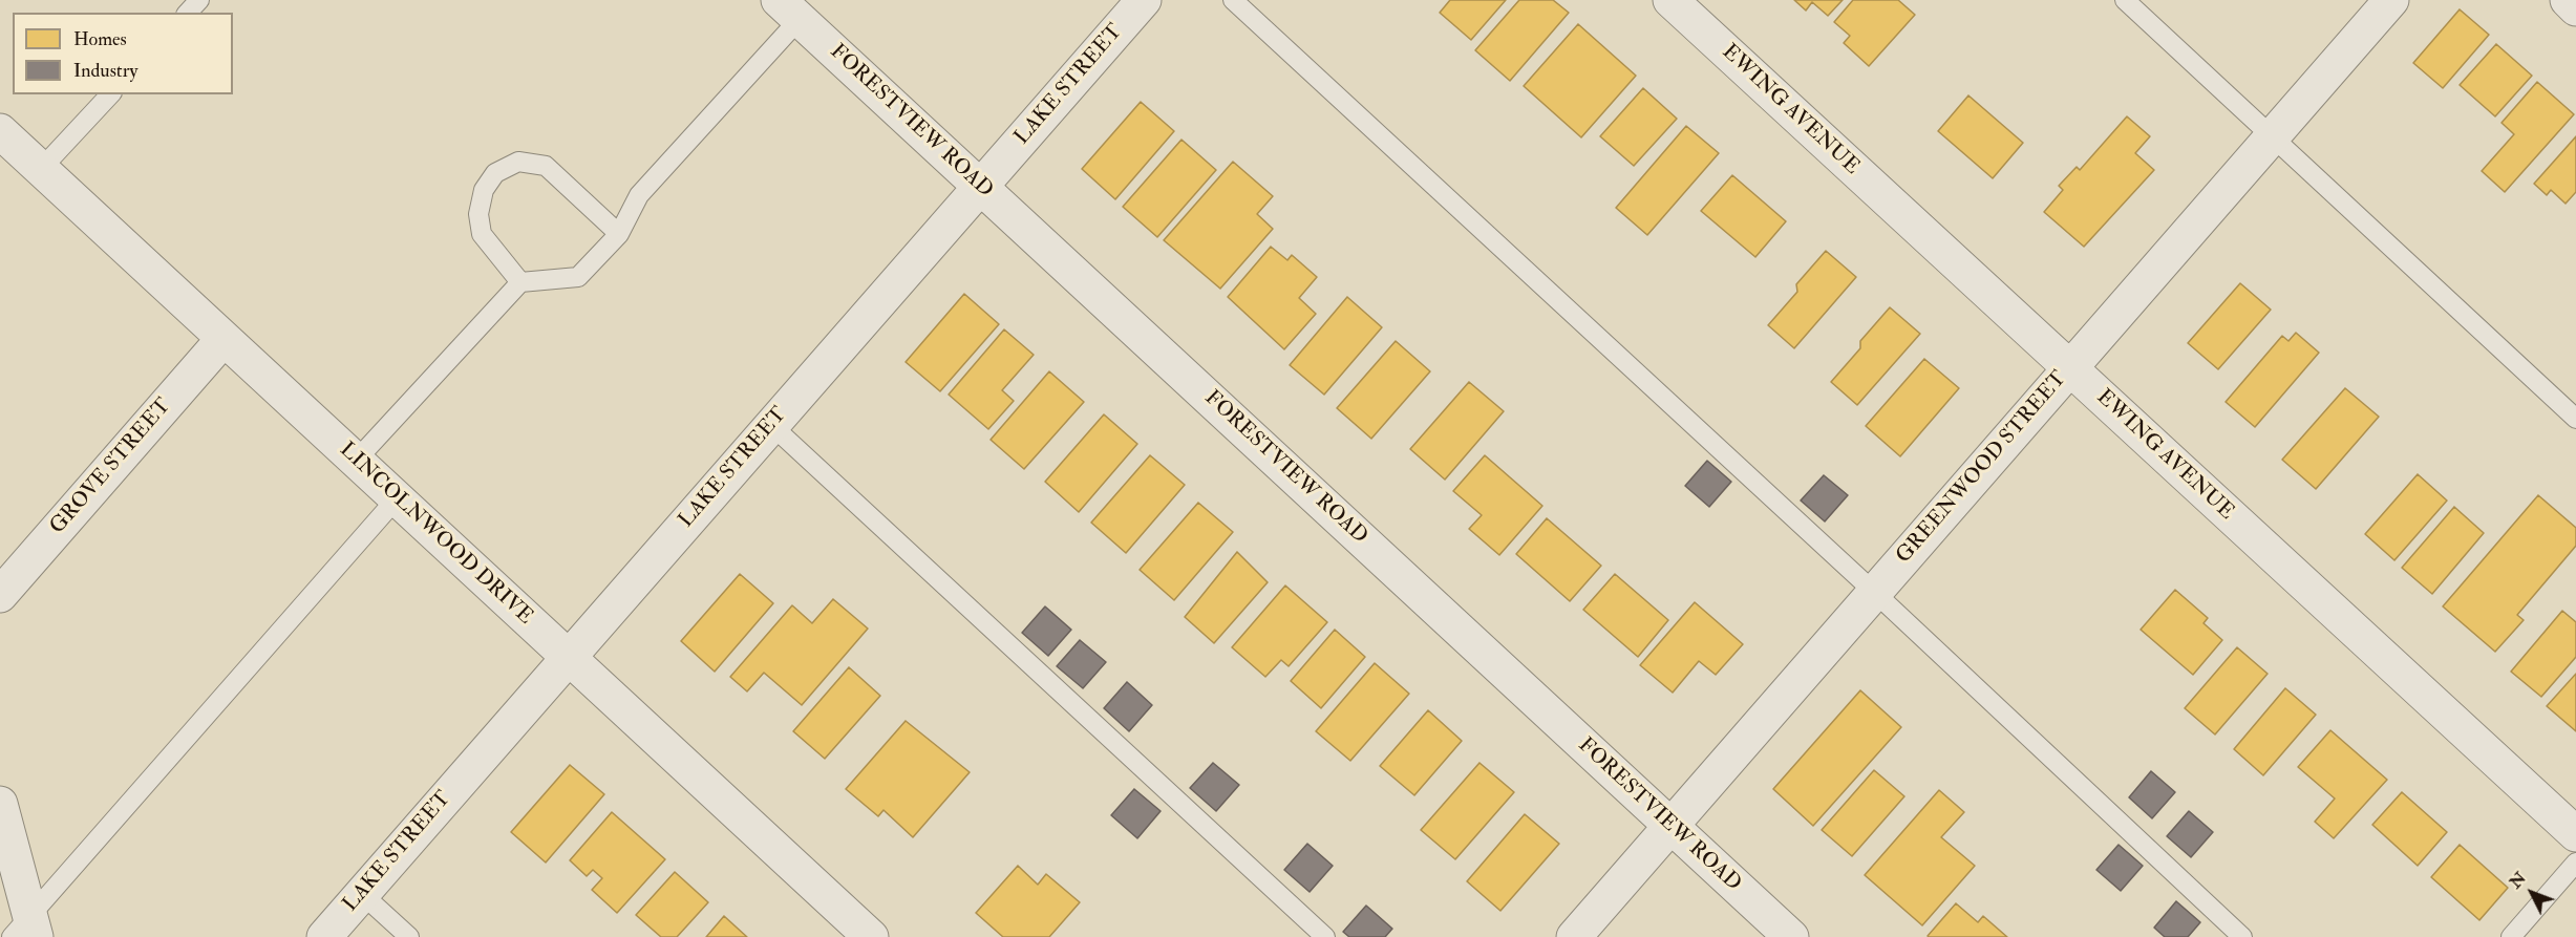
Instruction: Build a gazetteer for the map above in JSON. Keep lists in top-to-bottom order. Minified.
{"streets":{"street":["LAKE STREET","EWING AVENUE","FORESTVIEW ROAD","GROVE STREET","GREENWOOD STREET","LINCOLNWOOD DRIVE"]},"crossings":[["LAKE STREET","FORESTVIEW ROAD"],["LAKE STREET","LINCOLNWOOD DRIVE"],["EWING AVENUE","GREENWOOD STREET"],["FORESTVIEW ROAD","GREENWOOD STREET"],["GROVE STREET","LINCOLNWOOD DRIVE"]],"legend":["Homes","Industry"],"north":"top left"}
